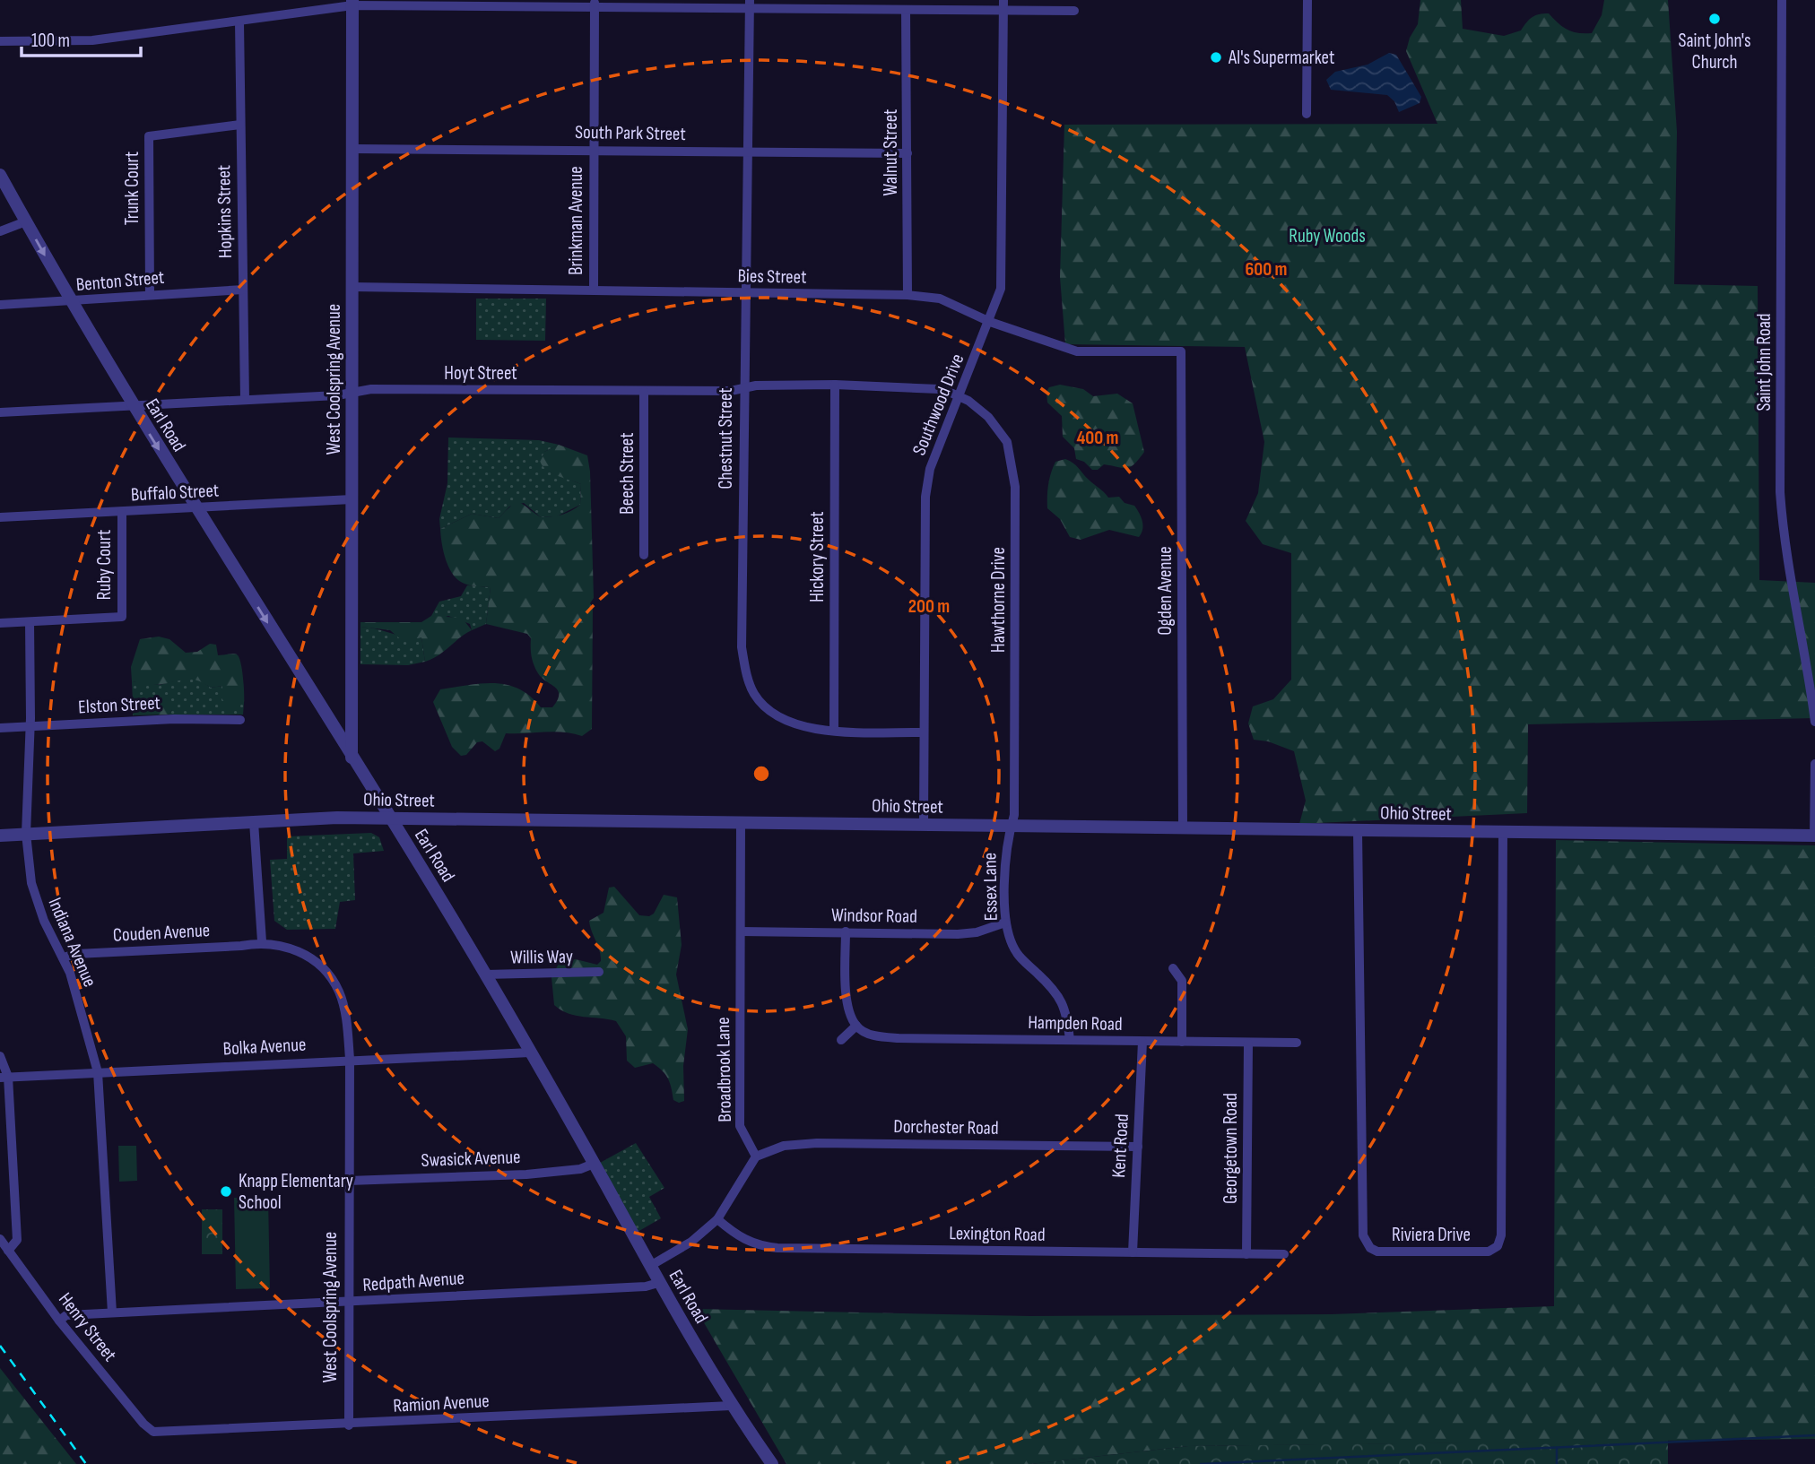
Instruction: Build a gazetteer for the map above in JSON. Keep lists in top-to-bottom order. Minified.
{"streets":{"street":["South Park Street","Walnut Street","Trunk Court","Hopkins Street","Brinkman Avenue","Bies Street","Benton Street","Saint John Road","Hoyt Street","West Coolspring Avenue","Southwood Drive","Earl Road","Chestnut Street","Beech Street","Buffalo Street","Hickory Street","Ruby Court","Ogden Avenue","Hawthorne Drive","Elston Street","Ohio Street","Essex Lane","Windsor Road","Couden Avenue","Indiana Avenue","Willis Way","Hampden Road","Bolka Avenue","Broadbrook Lane","Dorchester Road","Kent Road","Georgetown Road","Swasick Avenue","Lexington Road","Riviera Drive","Redpath Avenue","Henry Street","Ramion Avenue"]},"crossings":[["South Park Street","Walnut Street"],["South Park Street","Brinkman Avenue"],["South Park Street","West Coolspring Avenue"],["South Park Street","Chestnut Street"],["Walnut Street","Bies Street"],["Trunk Court","Hopkins Street"],["Trunk Court","Benton Street"],["Hopkins Street","Benton Street"],["Hopkins Street","Hoyt Street"],["Brinkman Avenue","Bies Street"],["Bies Street","West Coolspring Avenue"],["Bies Street","Southwood Drive"],["Bies Street","Chestnut Street"],["Bies Street","Ogden Avenue"],["Benton Street","Earl Road"],["Hoyt Street","West Coolspring Avenue"],["Hoyt Street","Southwood Drive"],["Hoyt Street","Earl Road"],["Hoyt Street","Chestnut Street"],["Hoyt Street","Beech Street"],["Hoyt Street","Hickory Street"],["Hoyt Street","Hawthorne Drive"],["West Coolspring Avenue","Earl Road"],["West Coolspring Avenue","Buffalo Street"],["West Coolspring Avenue","Couden Avenue"],["West Coolspring Avenue","Bolka Avenue"],["West Coolspring Avenue","Swasick Avenue"],["West Coolspring Avenue","Redpath Avenue"],["West Coolspring Avenue","Ramion Avenue"],["Southwood Drive","Chestnut Street"],["Southwood Drive","Hawthorne Drive"],["Southwood Drive","Ohio Street"],["Earl Road","Buffalo Street"],["Earl Road","Ohio Street"],["Earl Road","Willis Way"],["Earl Road","Bolka Avenue"],["Earl Road","Swasick Avenue"],["Earl Road","Redpath Avenue"],["Earl Road","Ramion Avenue"],["Chestnut Street","Hickory Street"],["Buffalo Street","Ruby Court"],["Ruby Court","Indiana Avenue"],["Ogden Avenue","Ohio Street"],["Hawthorne Drive","Ohio Street"],["Hawthorne Drive","Essex Lane"],["Elston Street","Indiana Avenue"],["Ohio Street","Essex Lane"],["Ohio Street","Indiana Avenue"],["Ohio Street","Broadbrook Lane"],["Ohio Street","Riviera Drive"],["Essex Lane","Windsor Road"],["Essex Lane","Hampden Road"],["Windsor Road","Broadbrook Lane"],["Couden Avenue","Indiana Avenue"],["Indiana Avenue","Bolka Avenue"],["Indiana Avenue","Redpath Avenue"],["Hampden Road","Kent Road"],["Hampden Road","Georgetown Road"],["Broadbrook Lane","Dorchester Road"],["Dorchester Road","Kent Road"],["Kent Road","Lexington Road"],["Georgetown Road","Lexington Road"],["Redpath Avenue","Henry Street"],["Henry Street","Ramion Avenue"]],"parks":["Ruby Woods"],"places":["Saint John's Church","Al's Supermarket","Knapp Elementary School"],"scale_bar":"100 m","rings":["600 m","400 m","200 m"]}
